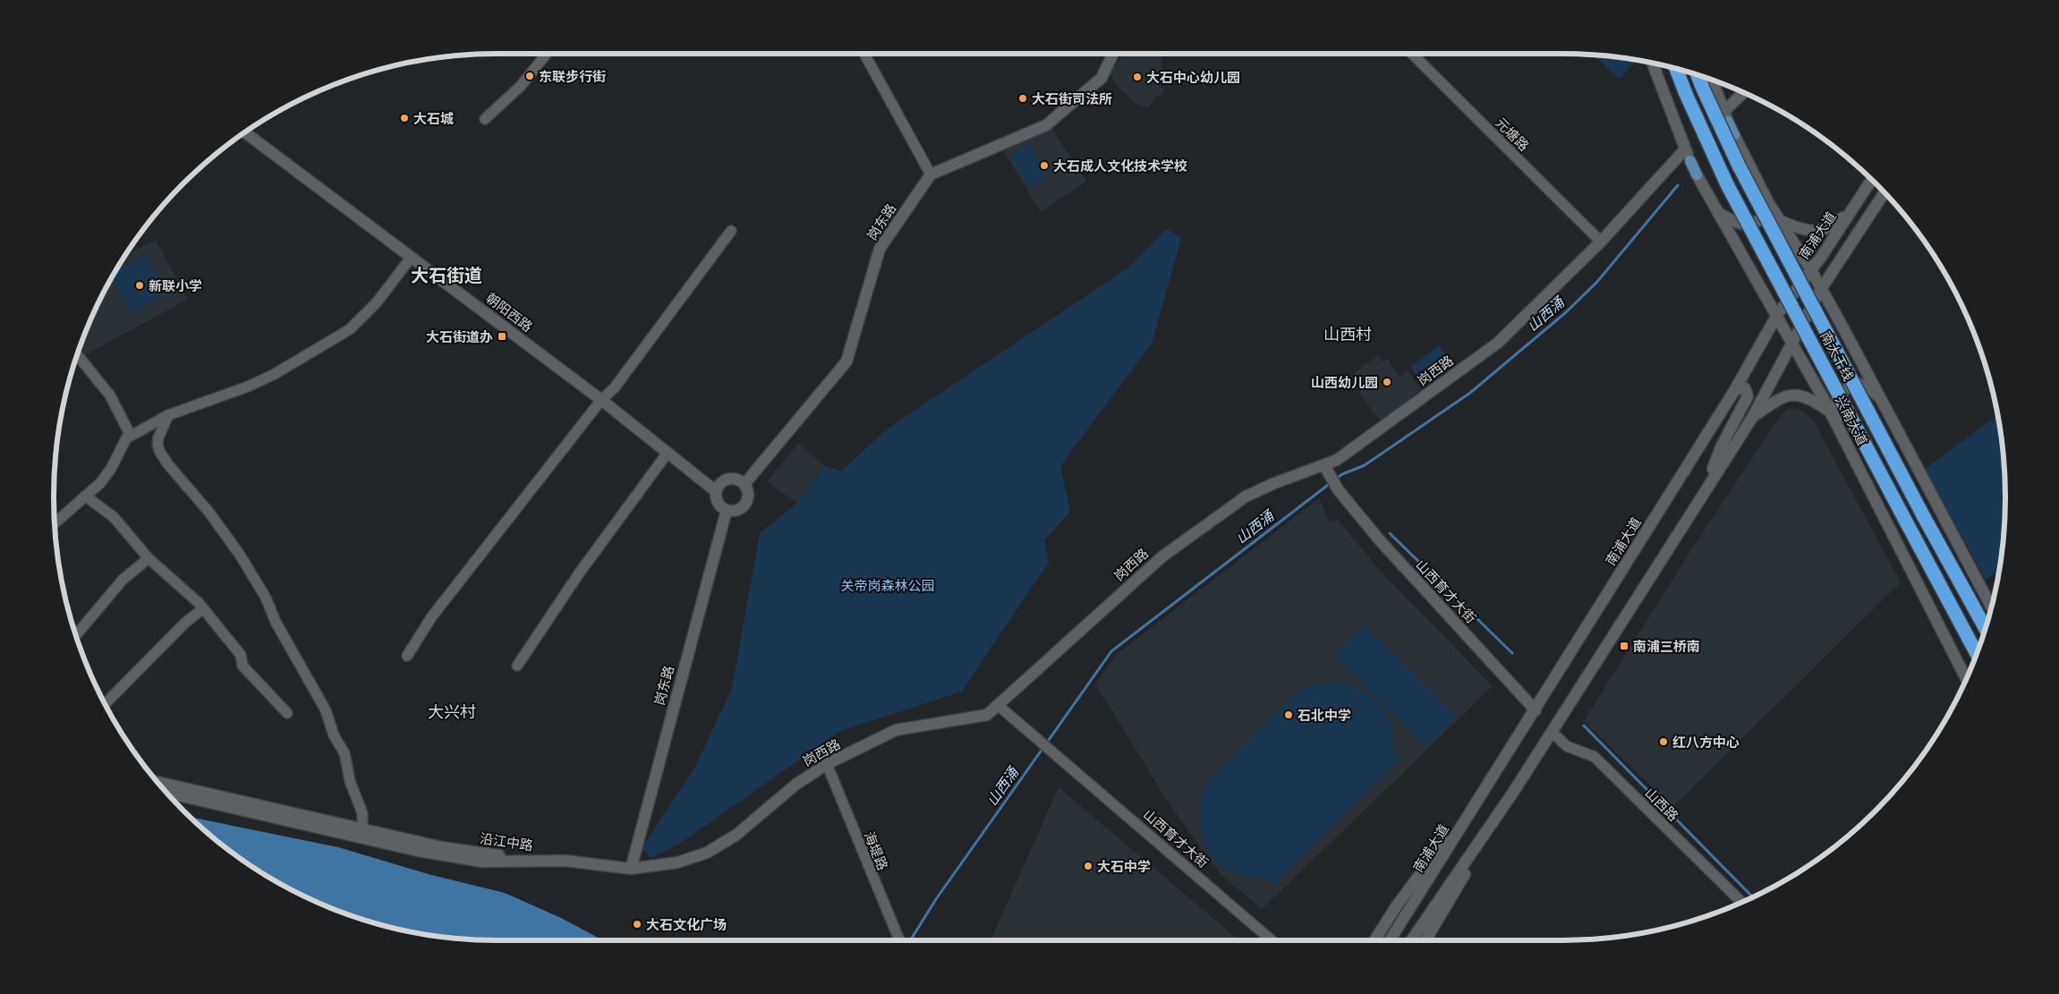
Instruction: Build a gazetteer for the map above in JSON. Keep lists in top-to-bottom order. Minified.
{"streets":{"highway":["南大干线"],"street":["元塘路","岗东路","南浦大道","朝阳西路","岗西路","兴南大道","山西育才大街","山西路","沿江中路","海堤路"]},"crossings":[["元塘路","岗西路"],["岗东路","朝阳西路"],["岗东路","岗西路"],["南浦大道","兴南大道"],["南浦大道","山西育才大街"],["岗西路","山西育才大街"],["岗西路","沿江中路"],["岗西路","海堤路"]],"districts":["大石街道","山西村","大兴村"],"water":["山西涌"],"parks":["关帝岗森林公园"],"places":{"other":["东联步行街","大石中心幼儿园","大石街司法所","大石城","大石成人文化技术学校","新联小学","山西幼儿园","石北中学","红八方中心","大石中学","大石文化广场"],"transit":["大石街道办","南浦三桥南"]}}
